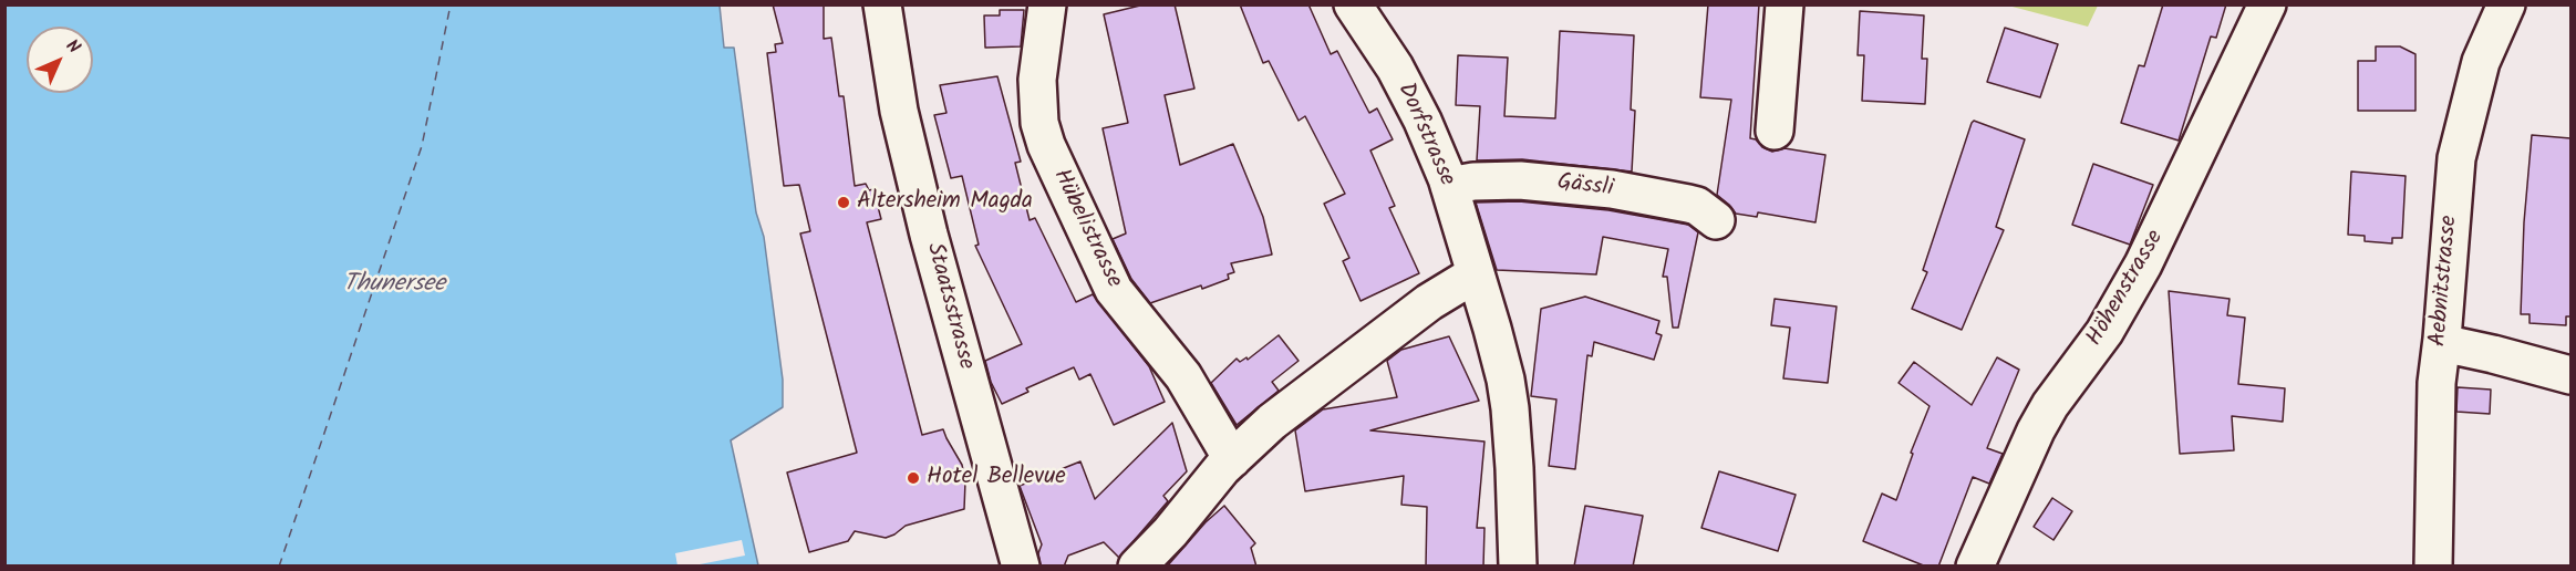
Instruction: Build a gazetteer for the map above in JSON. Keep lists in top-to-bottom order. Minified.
{"streets":{"street":["Dorfstrasse","Gässli","Hübelistrasse","Aebnitstrasse","Höhenstrasse","Staatsstrasse"]},"crossings":[["Dorfstrasse","Gässli"]],"water":["Thunersee"],"places":["Altersheim Magda","Hotel Bellevue"],"north":"top right"}
